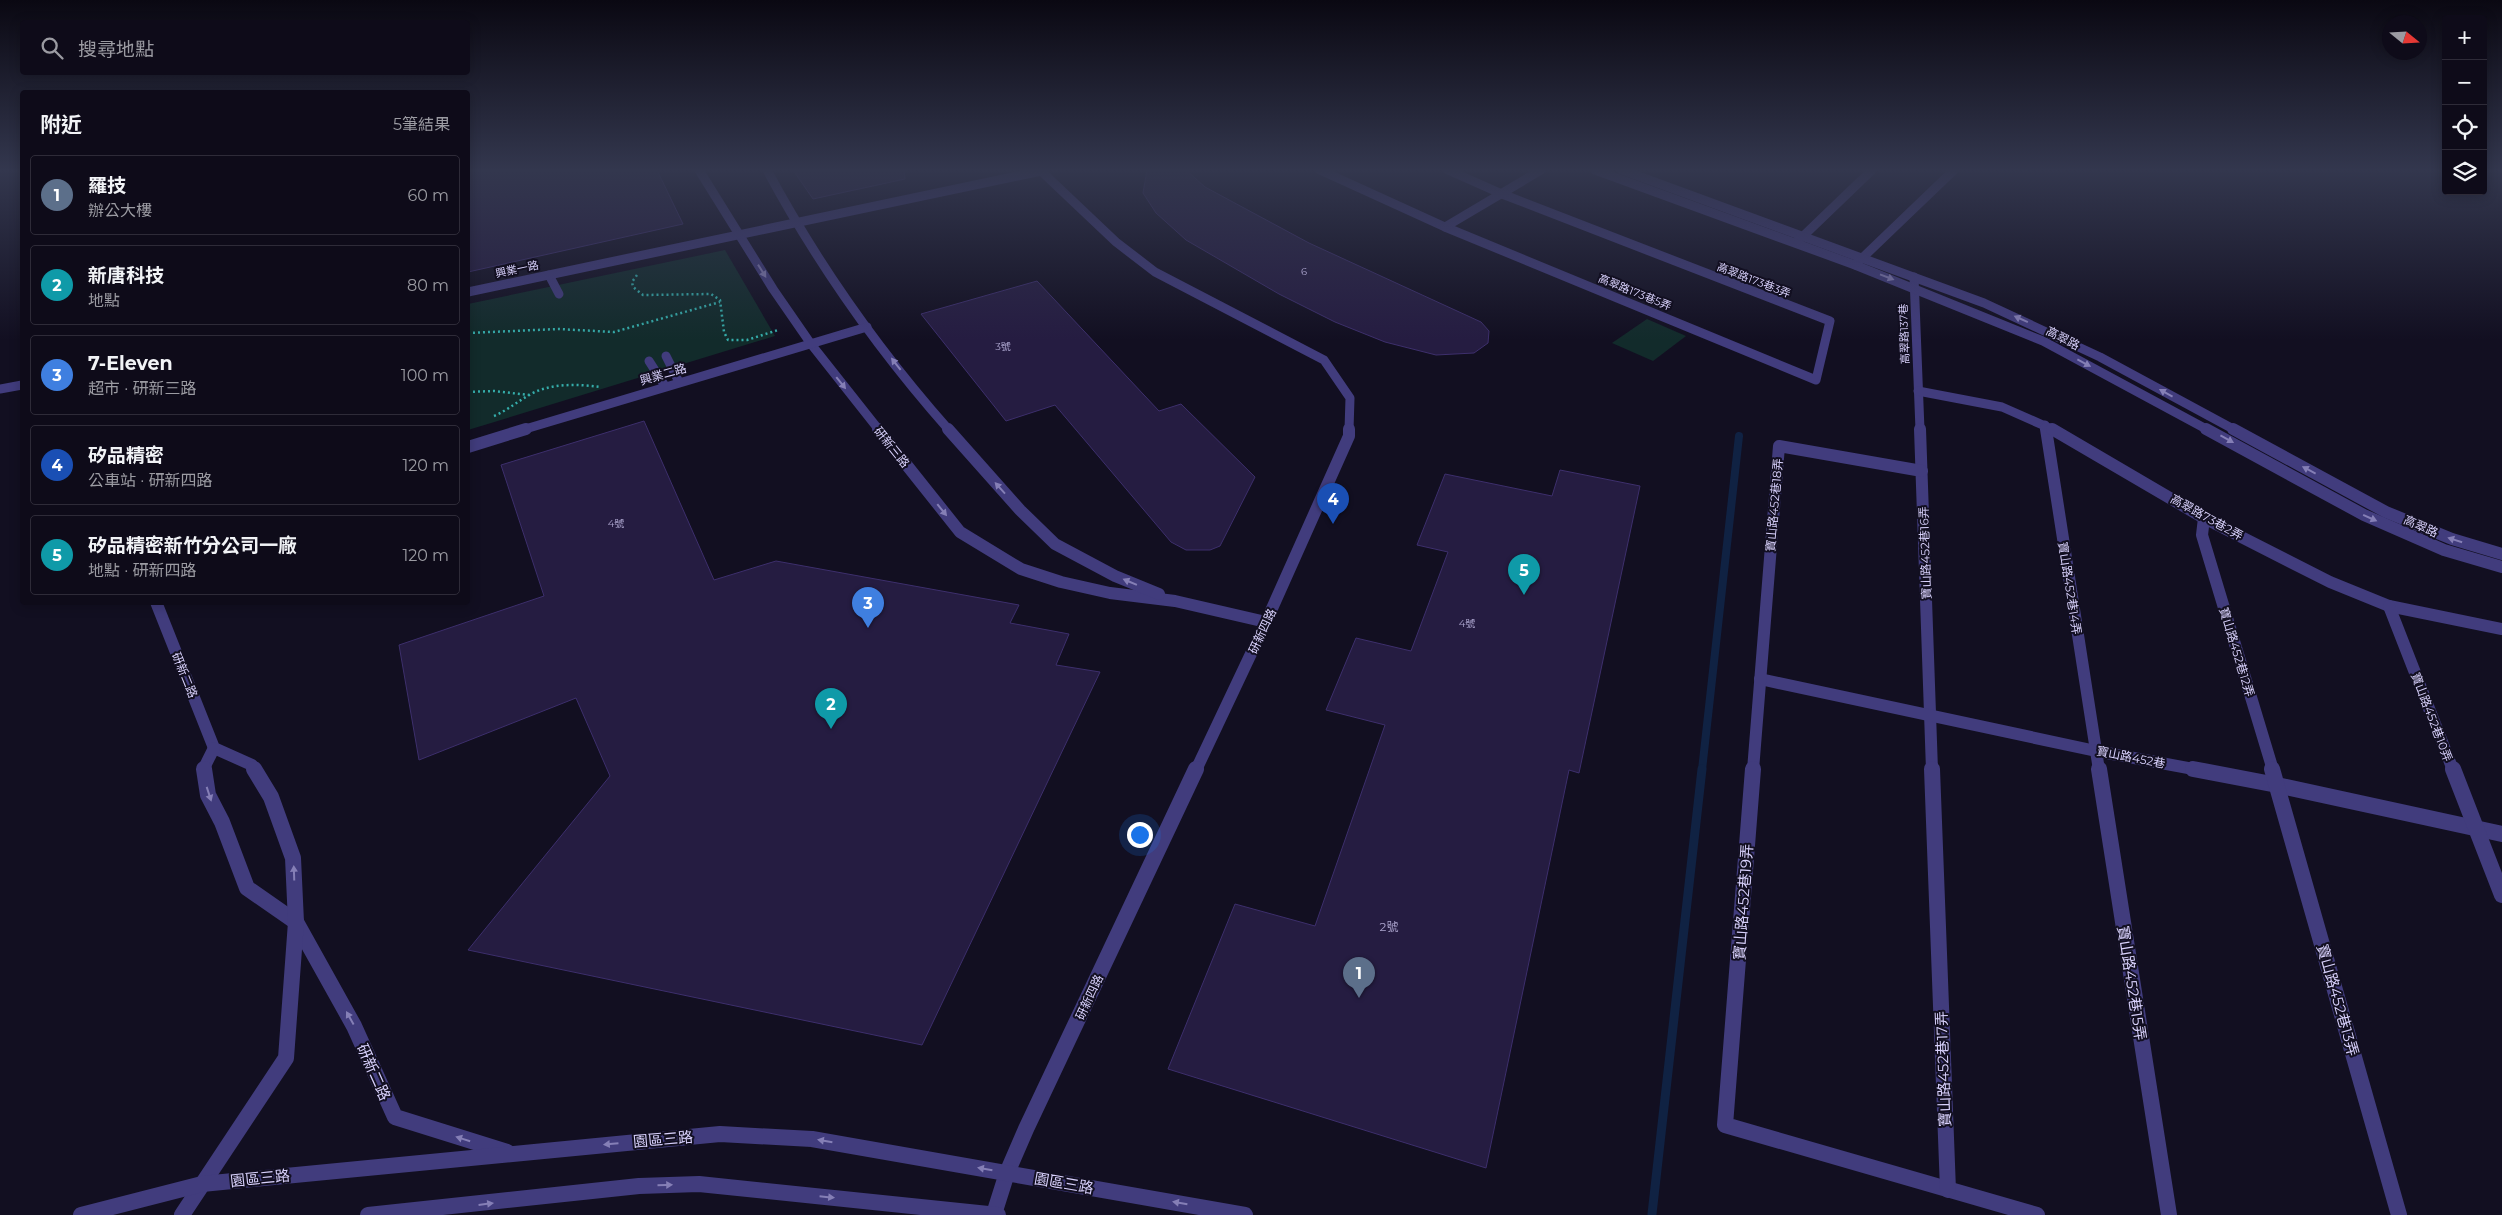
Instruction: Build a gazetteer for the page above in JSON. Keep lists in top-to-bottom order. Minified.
{"streets":{"street":["興業一路","高翠路173巷3弄","高翠路173巷5弄","高翠路137巷","高翠路","興業二路","研新三路","寶山路452巷18弄","高翠路73巷2弄","寶山路452巷16弄","寶山路452巷14弄","研新四路","寶山路452巷12弄","研新二路","寶山路452巷10弄","寶山路452巷","寶山路452巷19弄","寶山路452巷15弄","寶山路452巷13弄","寶山路452巷17弄","園區三路"]},"crossings":[["興業一路","研新三路"],["高翠路173巷3弄","高翠路173巷5弄"],["高翠路137巷","高翠路"],["高翠路137巷","高翠路73巷2弄"],["高翠路137巷","寶山路452巷16弄"],["興業二路","研新三路"],["研新三路","研新四路"],["寶山路452巷18弄","寶山路452巷16弄"],["寶山路452巷18弄","寶山路452巷"],["寶山路452巷18弄","寶山路452巷19弄"],["高翠路73巷2弄","寶山路452巷16弄"],["高翠路73巷2弄","寶山路452巷14弄"],["高翠路73巷2弄","寶山路452巷12弄"],["高翠路73巷2弄","寶山路452巷10弄"],["寶山路452巷16弄","寶山路452巷"],["寶山路452巷16弄","寶山路452巷17弄"],["寶山路452巷14弄","寶山路452巷"],["寶山路452巷14弄","寶山路452巷15弄"],["研新四路","園區三路"],["寶山路452巷12弄","寶山路452巷"],["寶山路452巷12弄","寶山路452巷13弄"],["研新二路","園區三路"],["寶山路452巷10弄","寶山路452巷"],["寶山路452巷","寶山路452巷19弄"],["寶山路452巷","寶山路452巷15弄"],["寶山路452巷","寶山路452巷13弄"],["寶山路452巷","寶山路452巷17弄"],["寶山路452巷19弄","寶山路452巷17弄"]],"house_numbers":["6","3號","4號","4號","2號"],"north":"right","page":{"map_buttons":["+","−"],"search":"搜尋地點","heading":["附近","5筆結果"],"list":[{"mark":"1","name":"羅技","note":"辦公大樓","value":"60 m"},{"mark":"2","name":"新唐科技","note":"地點","value":"80 m"},{"mark":"3","name":"7-Eleven","note":"超市 · 研新三路","value":"100 m"},{"mark":"4","name":"矽品精密","note":"公車站 · 研新四路","value":"120 m"},{"mark":"5","name":"矽品精密新竹分公司一廠","note":"地點 · 研新四路","value":"120 m"}],"pins":["4","5","3","2","1"]}}
